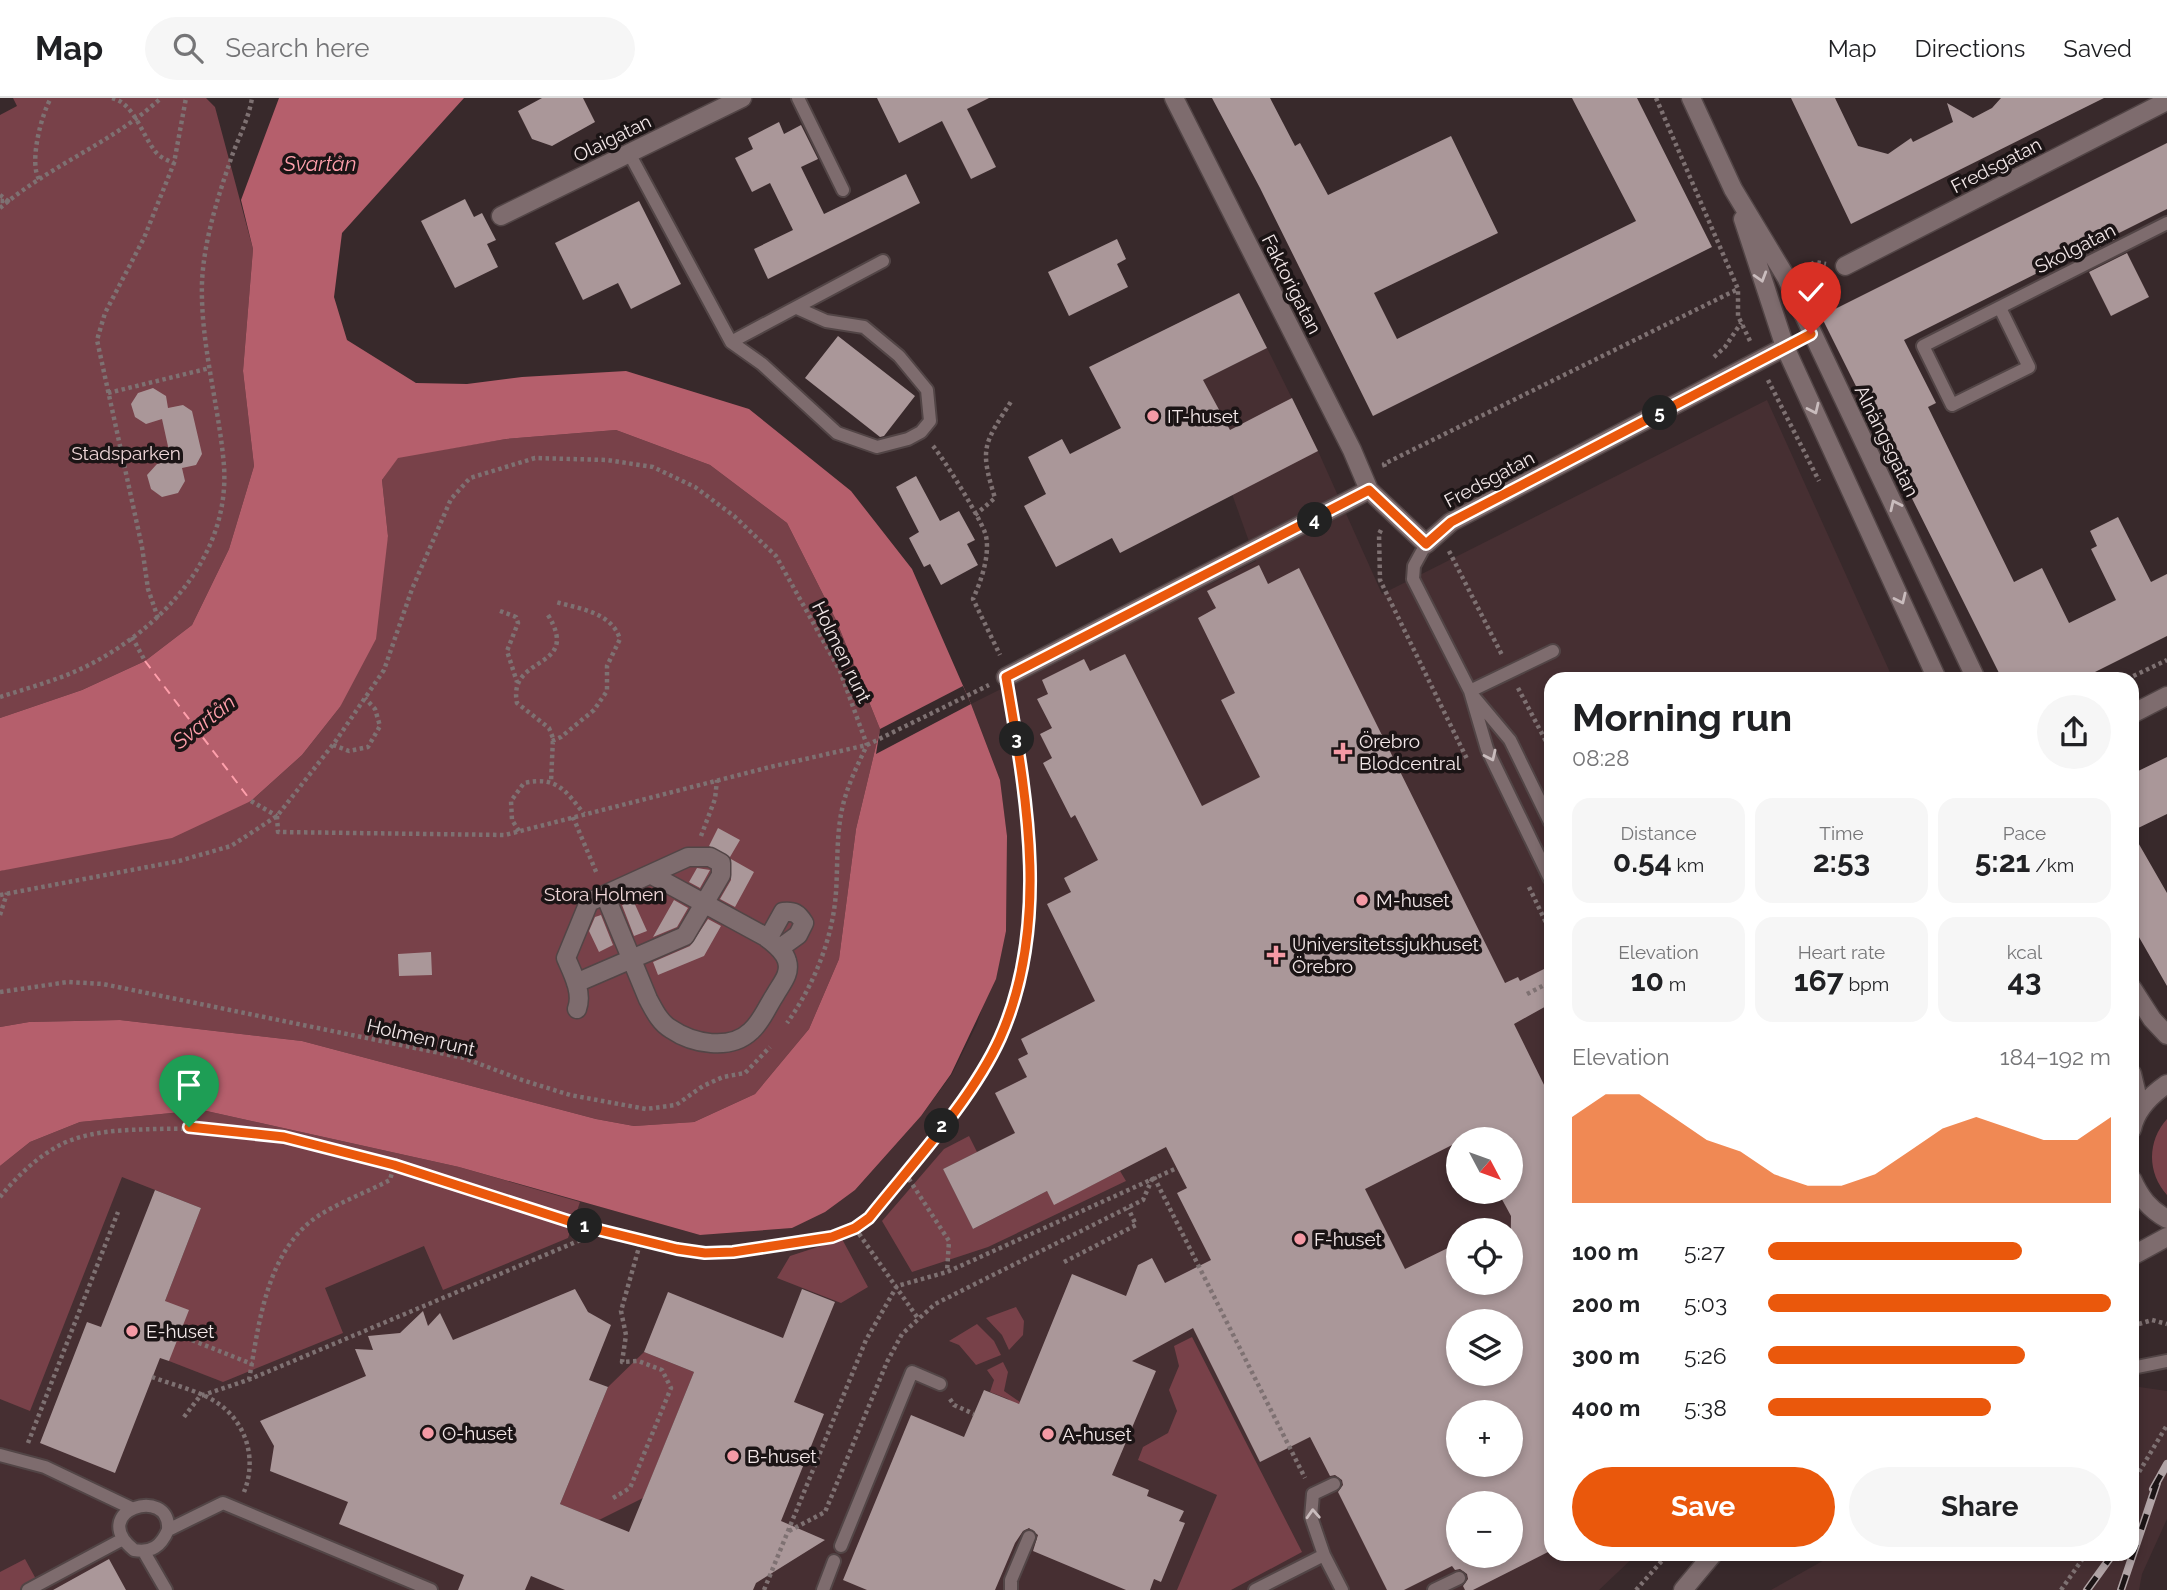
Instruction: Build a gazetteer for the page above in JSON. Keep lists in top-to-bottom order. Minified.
{"streets":{"street":["Olaigatan","Fredsgatan","Faktorigatan","Alnängsgatan"],"lane":["Skolgatan"],"path":["Holmen runt"]},"crossings":[["Fredsgatan","Alnängsgatan"]],"water":["Svartån"],"parks":["Stadsparken","Stora Holmen"],"places":{"other":["IT-huset","M-huset","F-huset","E-huset","O-huset","A-huset","B-huset"],"health":["Örebro Blodcentral","Universitetssjukhuset Örebro"]},"north":"bottom right","page":{"header":"Map","search":"Search here","nav":["Map","Directions","Saved"],"pins":["5","4","3","2","1"],"heading":["Morning run","08:28"],"stats":[["Distance","0.54 km"],["Time","2:53"],["Pace","5:21 /km"],["Elevation","10 m"],["Heart rate","167 bpm"],["kcal","43"]],"chart":["Elevation","184–192 m"],"map_buttons":["+","−"],"list":[{"name":"100 m","note":"5:27"},{"name":"200 m","note":"5:03"},{"name":"300 m","note":"5:26"},{"name":"400 m","note":"5:38"}],"buttons":["Save","Share"]}}
